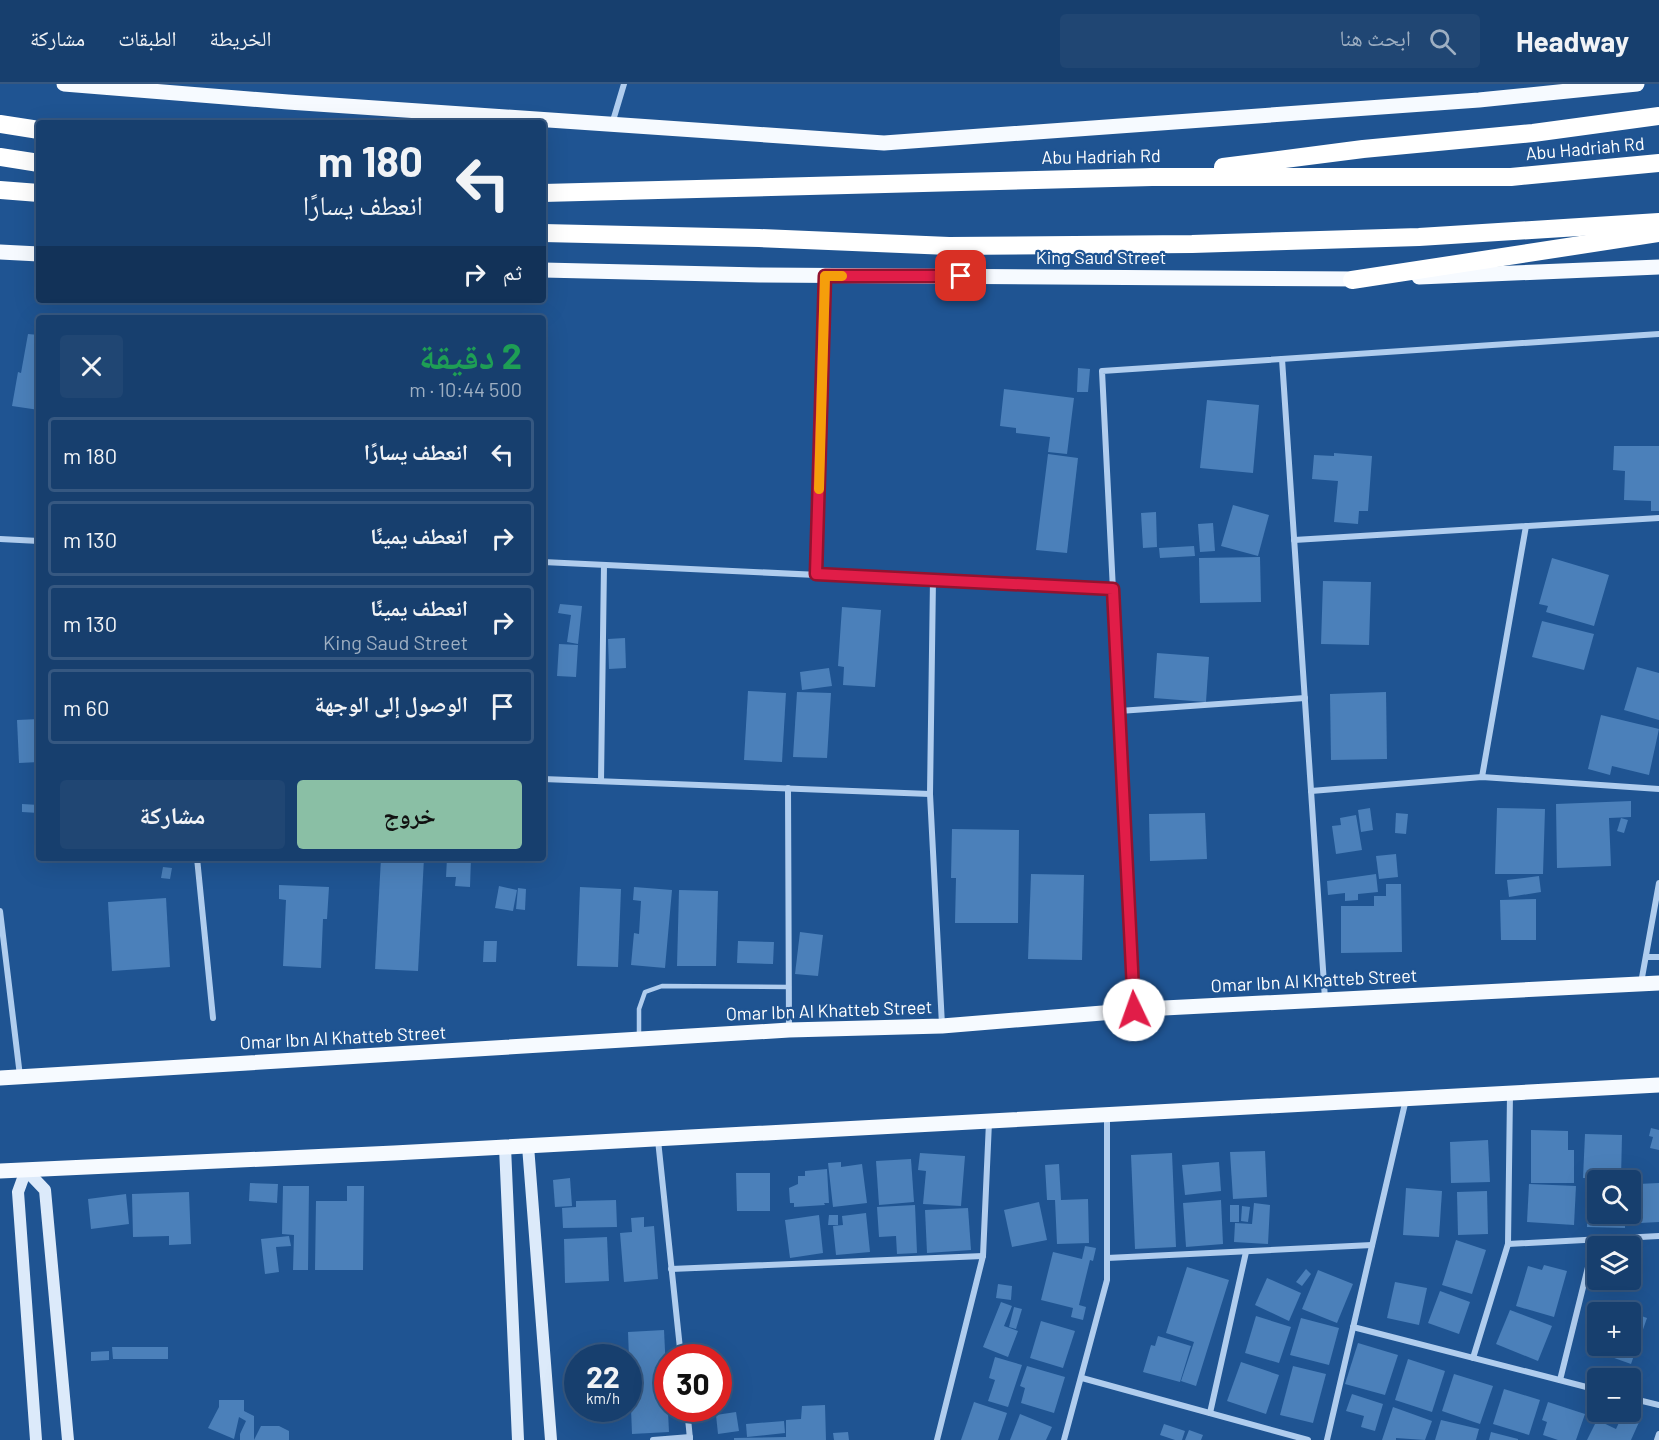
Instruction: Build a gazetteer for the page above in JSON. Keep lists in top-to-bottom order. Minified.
{"streets":{"highway":["Abu Hadriah Rd"],"main road":["King Saud Street","Omar Ibn Al Khatteb Street"]},"page":{"header":"Headway","search":"ابحث هنا","nav":["الخريطة","الطبقات","مشاركة"],"turn":["180 m","انعطف يسارًا"],"then":"ثم","heading":["2 دقيقة","500 m · 10:44"],"list":[{"name":"انعطف يسارًا","value":"180 m"},{"name":"انعطف يمينًا","value":"130 m"},{"name":"انعطف يمينًا","note":"King Saud Street","value":"130 m"},{"name":"الوصول إلى الوجهة","value":"60 m"}],"buttons":["خروج","مشاركة"],"map_buttons":["+","−"],"speed":"22 km/h","limit":"30"}}
